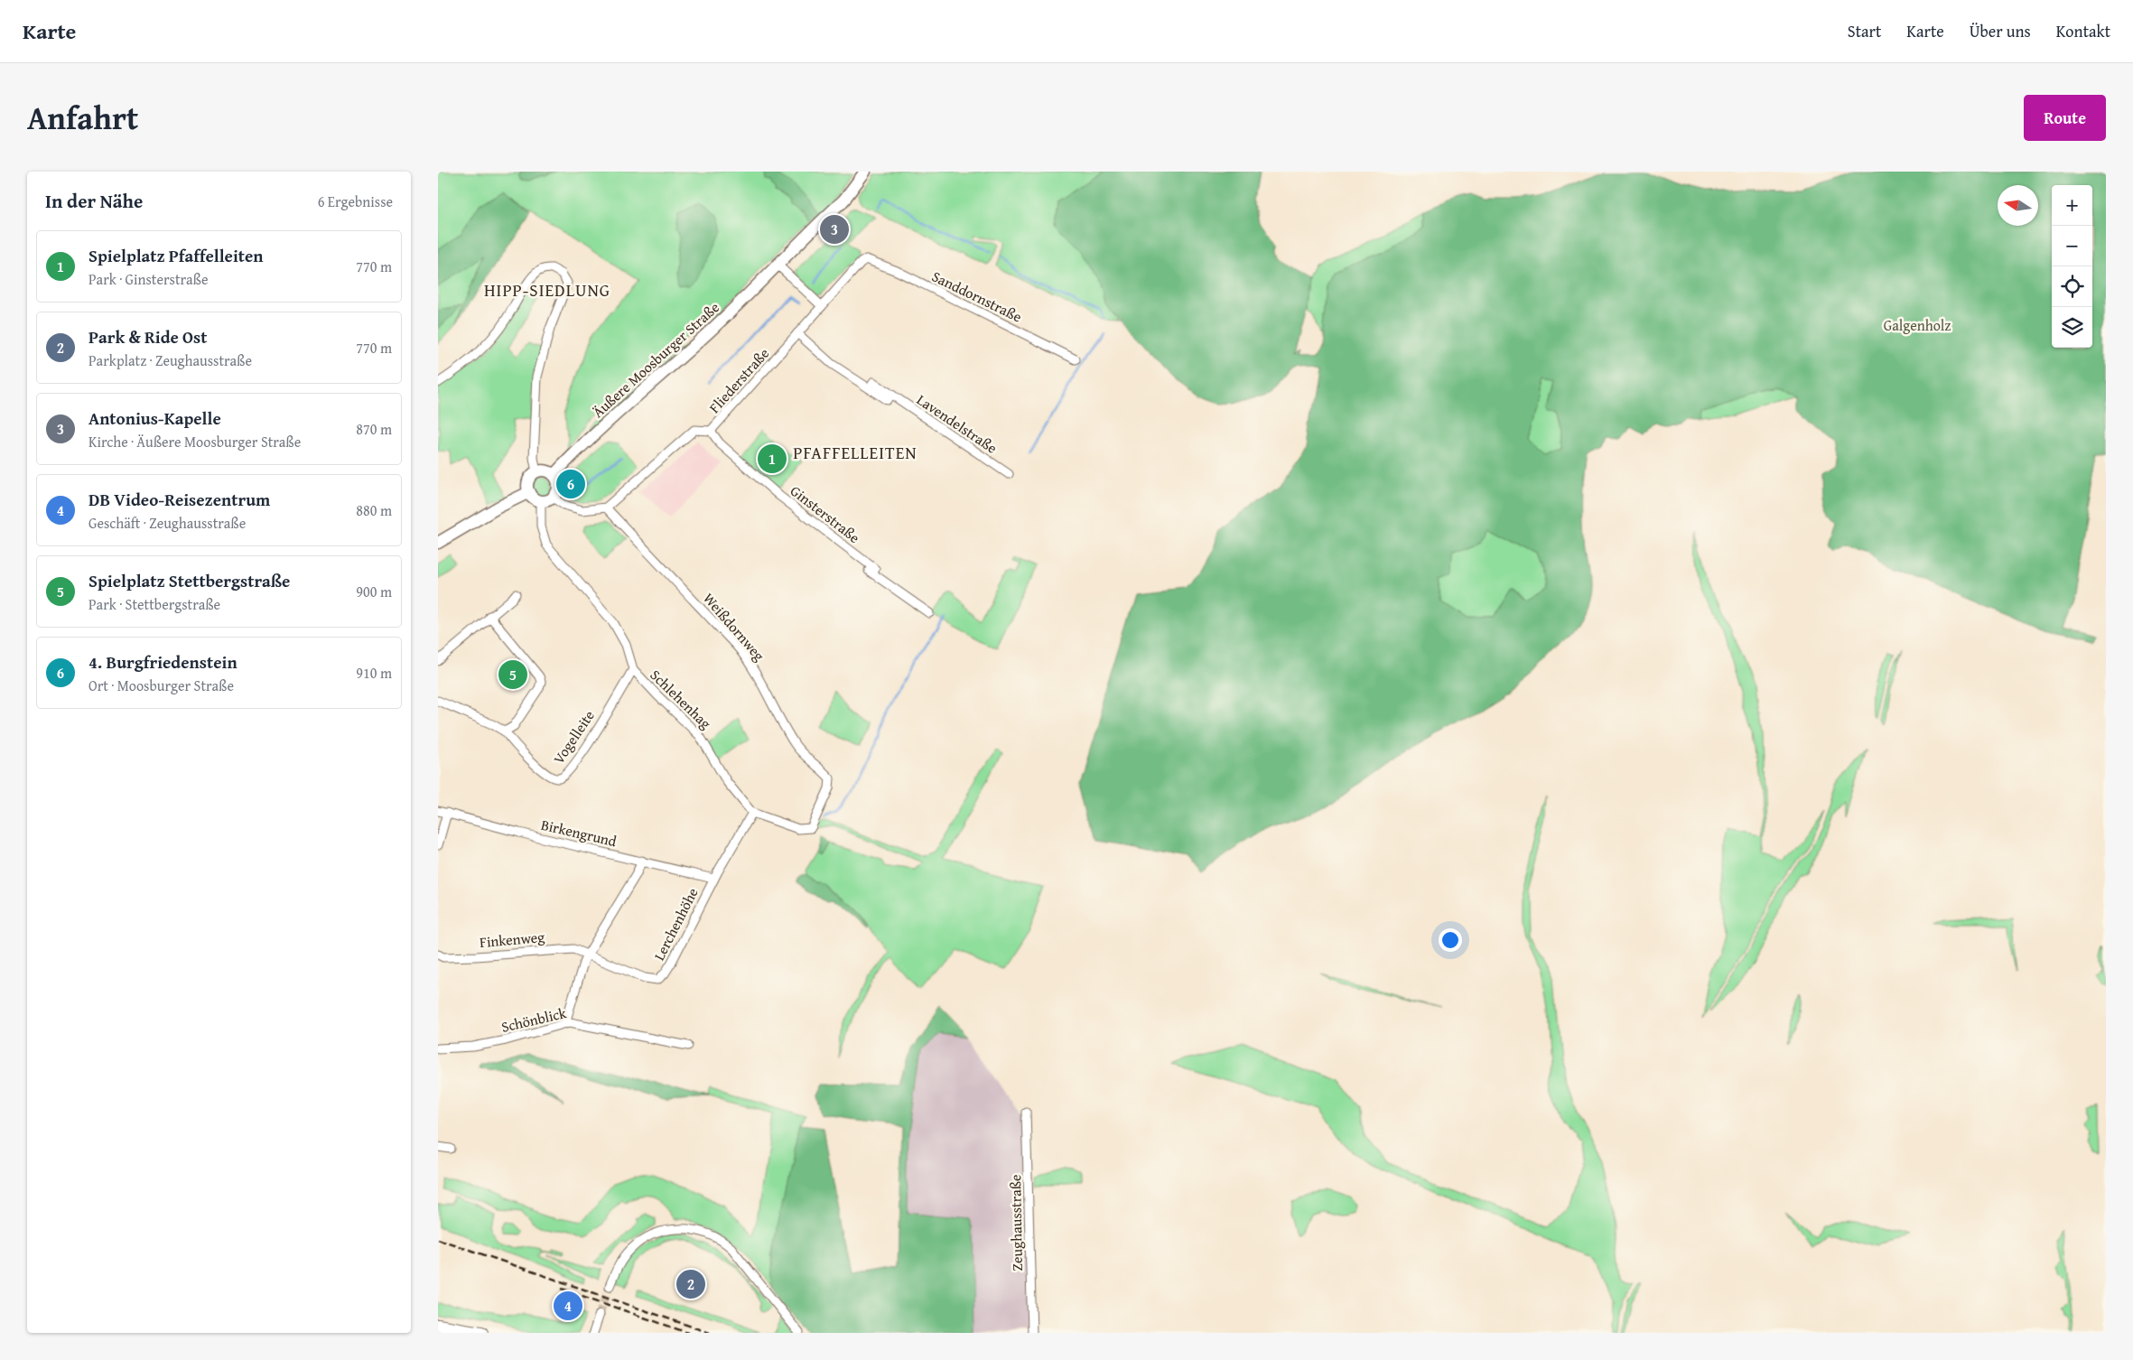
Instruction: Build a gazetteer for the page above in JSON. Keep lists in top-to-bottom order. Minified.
{"streets":{"street":["Sanddornstraße","Äußere Moosburger Straße","Fliederstraße","Lavendelstraße","Ginsterstraße","Weißdornweg","Schlehenhag","Vogelleite","Birkengrund","Lerchenhöhe","Finkenweg","Schönblick","Zeughausstraße"]},"crossings":[["Sanddornstraße","Fliederstraße"],["Äußere Moosburger Straße","Schlehenhag"],["Fliederstraße","Lavendelstraße"],["Fliederstraße","Ginsterstraße"],["Fliederstraße","Weißdornweg"],["Weißdornweg","Schlehenhag"],["Weißdornweg","Lerchenhöhe"],["Schlehenhag","Vogelleite"],["Schlehenhag","Lerchenhöhe"],["Birkengrund","Lerchenhöhe"],["Lerchenhöhe","Finkenweg"]],"districts":["HIPP-SIEDLUNG","PFAFFELLEITEN"],"parks":["Galgenholz"],"north":"left","page":{"header":"Karte","nav":["Start","Karte","Über uns","Kontakt"],"title":"Anfahrt","buttons":"Route","heading":["In der Nähe","6 Ergebnisse"],"map_buttons":["+","−"],"pins":["3","1","6","5","2","4"],"list":[{"mark":"1","name":"Spielplatz Pfaffelleiten","note":"Park · Ginsterstraße","value":"770 m"},{"mark":"2","name":"Park & Ride Ost","note":"Parkplatz · Zeughausstraße","value":"770 m"},{"mark":"3","name":"Antonius-Kapelle","note":"Kirche · Äußere Moosburger Straße","value":"870 m"},{"mark":"4","name":"DB Video-Reisezentrum","note":"Geschäft · Zeughausstraße","value":"880 m"},{"mark":"5","name":"Spielplatz Stettbergstraße","note":"Park · Stettbergstraße","value":"900 m"},{"mark":"6","name":"4. Burgfriedenstein","note":"Ort · Moosburger Straße","value":"910 m"}]}}
